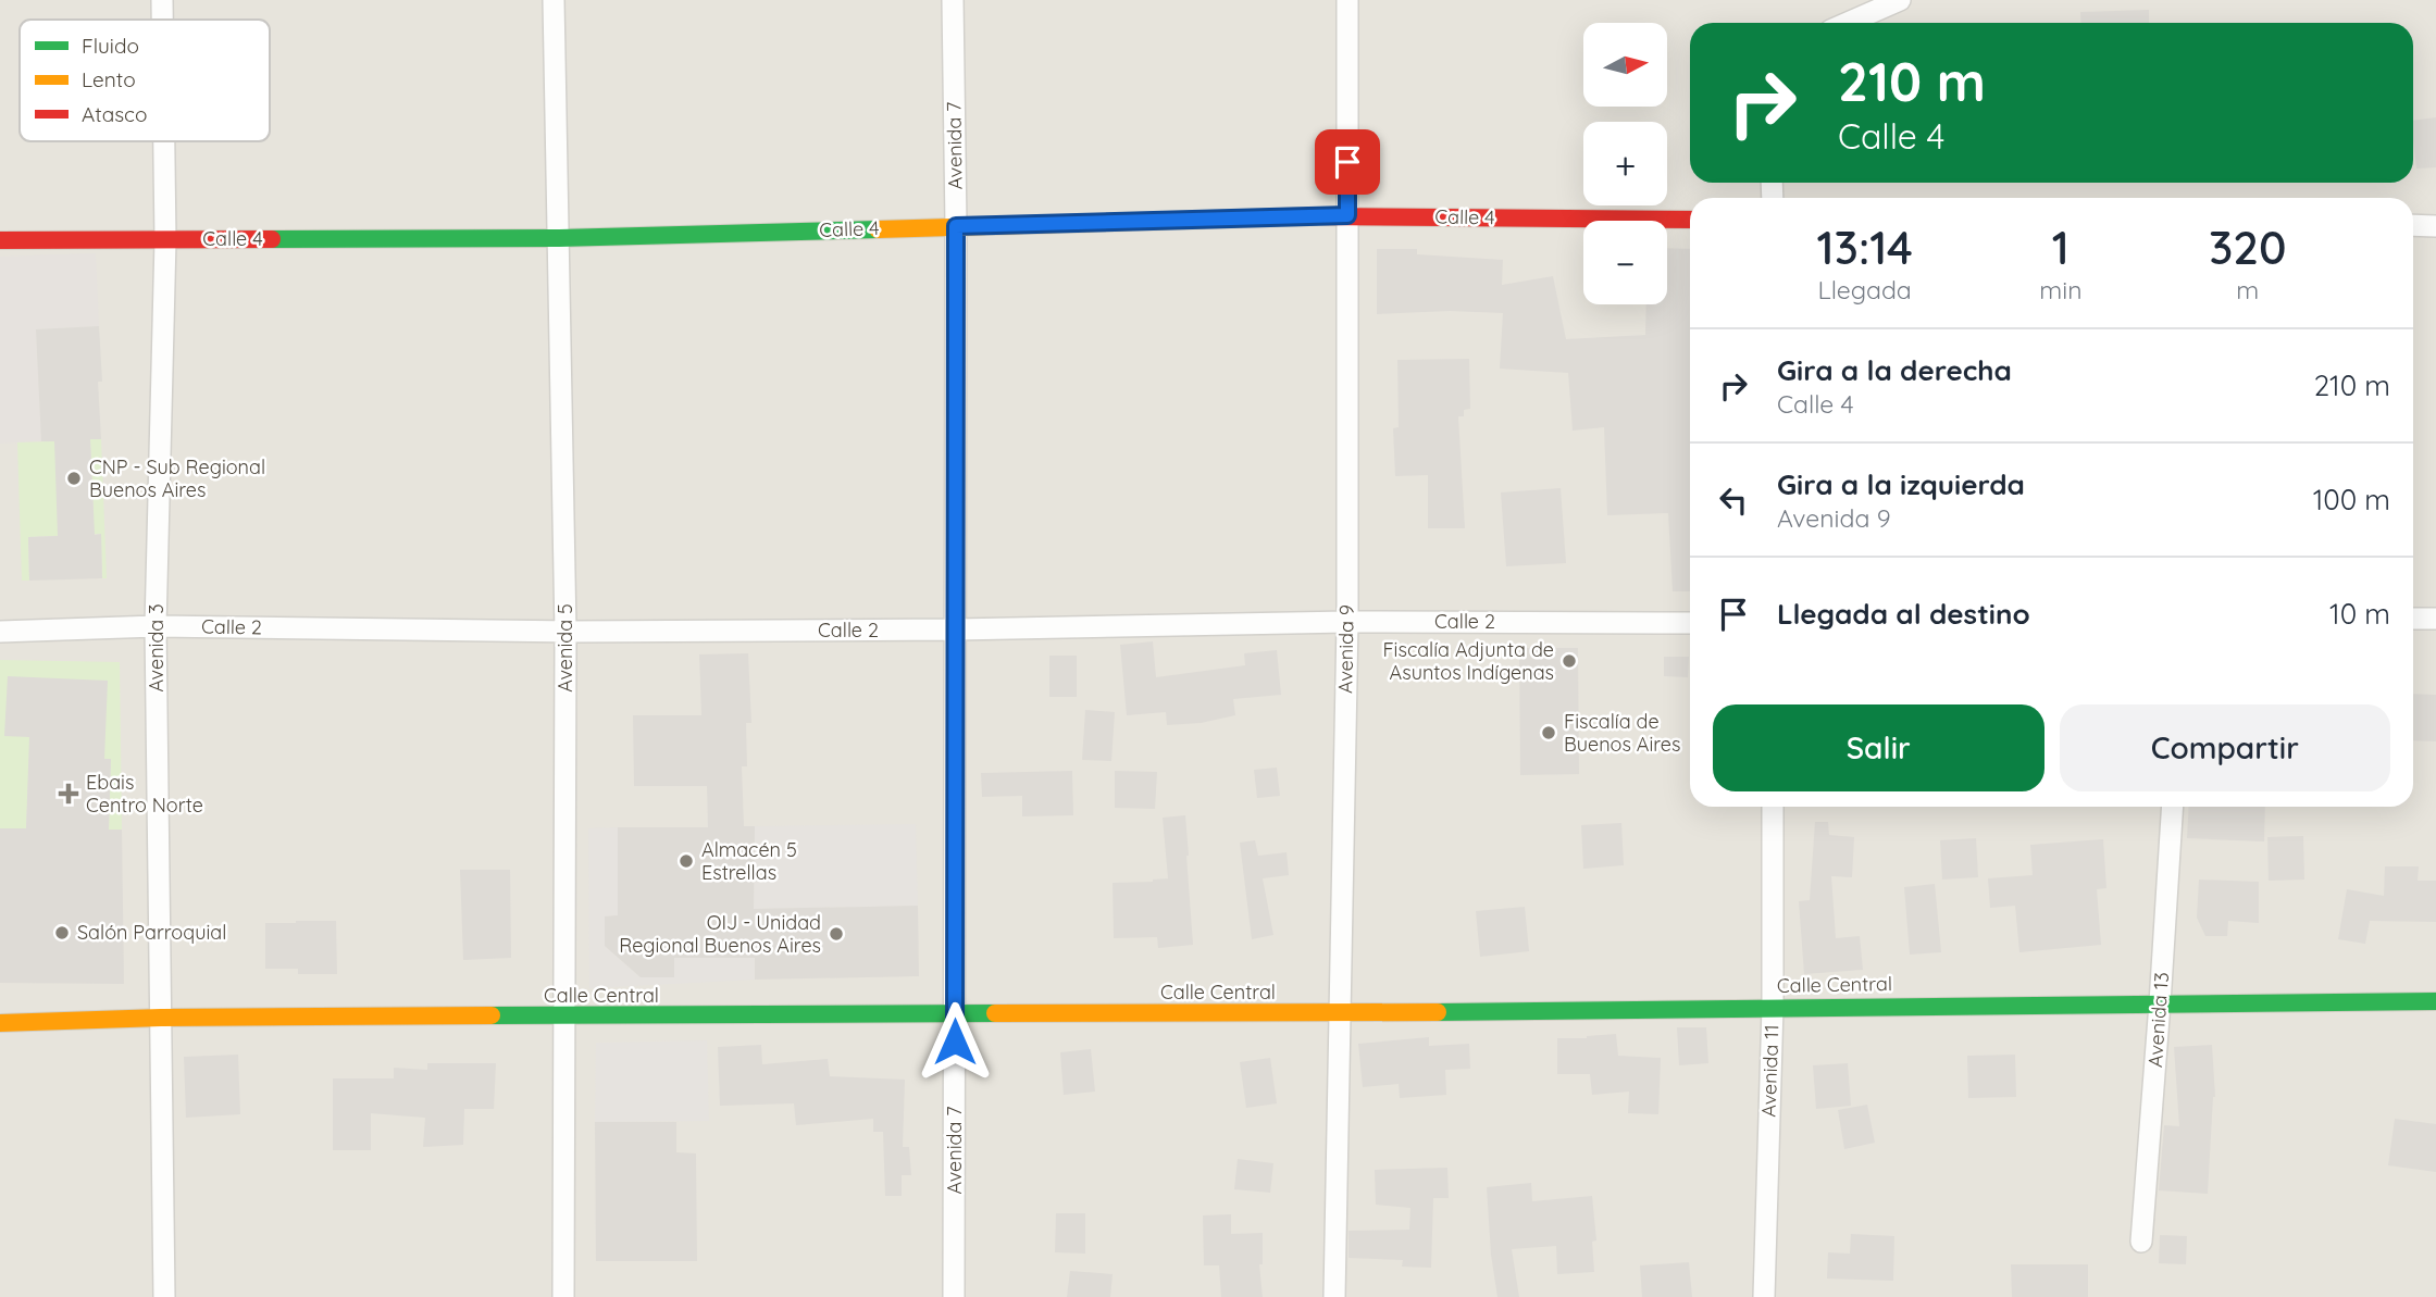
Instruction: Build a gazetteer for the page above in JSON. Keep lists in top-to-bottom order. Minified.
{"streets":{"street":["Avenida 7","Calle 4","Calle 2","Avenida 3","Avenida 5","Avenida 9","Calle Central","Avenida 13","Avenida 11"]},"crossings":[["Avenida 7","Calle 4"],["Avenida 7","Calle 2"],["Avenida 7","Calle Central"],["Calle 4","Avenida 3"],["Calle 4","Avenida 5"],["Calle 4","Avenida 9"],["Calle 2","Avenida 3"],["Calle 2","Avenida 5"],["Calle 2","Avenida 9"],["Avenida 3","Calle Central"],["Avenida 5","Calle Central"],["Avenida 9","Calle Central"],["Calle Central","Avenida 13"],["Calle Central","Avenida 11"]],"places":{"other":["CNP - Sub Regional Buenos Aires","Fiscalía Adjunta de Asuntos Indígenas","Fiscalía de Buenos Aires","Almacén 5 Estrellas","Salón Parroquial","OIJ - Unidad Regional Buenos Aires"],"health":["Ebais Centro Norte"]},"legend":["Fluido","Lento","Atasco"],"north":"right","page":{"map_buttons":["+","−"],"turn":["210 m","Calle 4"],"eta":["13:14","Llegada","1","min","320","m"],"list":[{"name":"Gira a la derecha","note":"Calle 4","value":"210 m"},{"name":"Gira a la izquierda","note":"Avenida 9","value":"100 m"},{"name":"Llegada al destino","value":"10 m"}],"buttons":["Salir","Compartir"]}}
